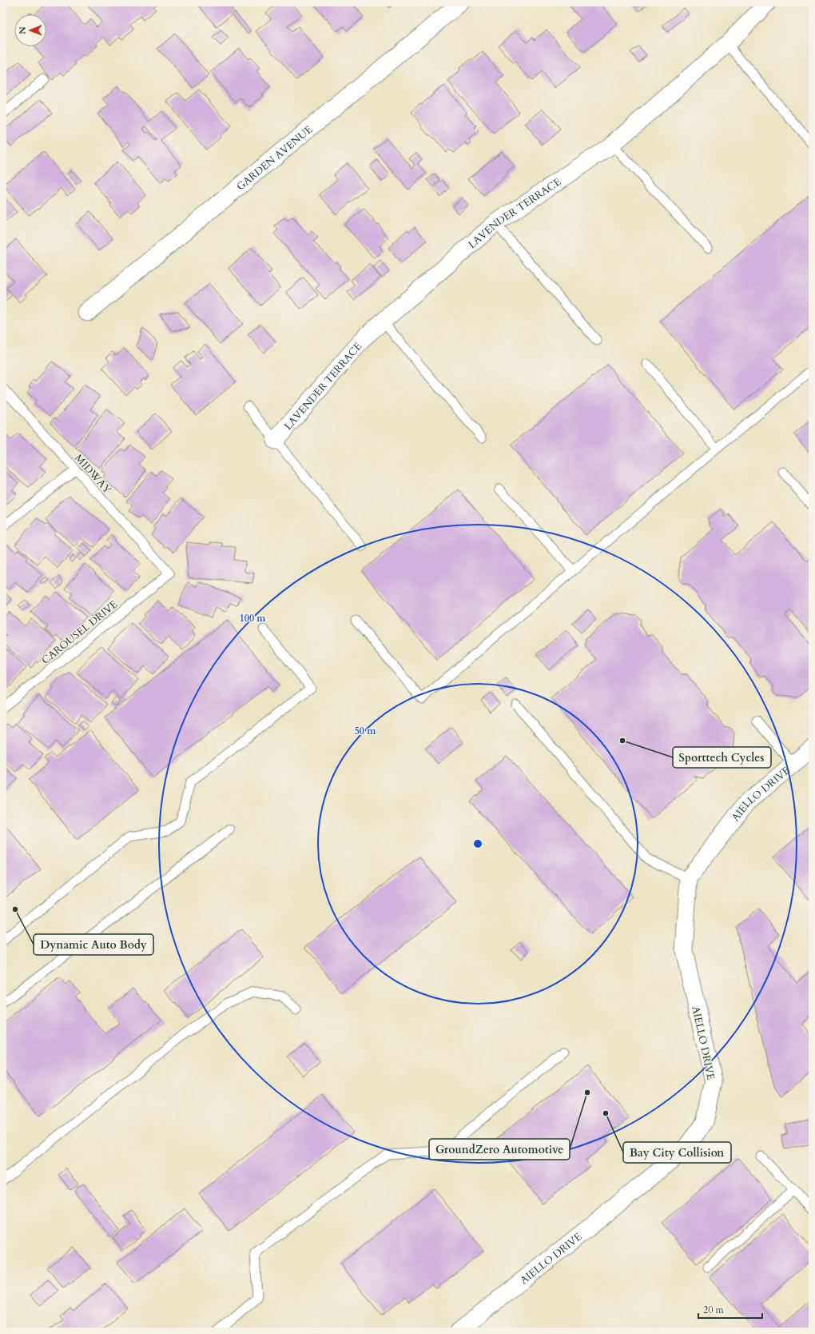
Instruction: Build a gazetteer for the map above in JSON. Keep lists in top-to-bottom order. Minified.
{"streets":{"street":["GARDEN AVENUE","LAVENDER TERRACE","AIELLO DRIVE"],"lane":["MIDWAY","CAROUSEL DRIVE"]},"crossings":[["MIDWAY","CAROUSEL DRIVE"]],"places":["Sporttech Cycles","Dynamic Auto Body","GroundZero Automotive","Bay City Collision"],"scale_bar":"20 m","north":"left","rings":["100 m","50 m"]}
